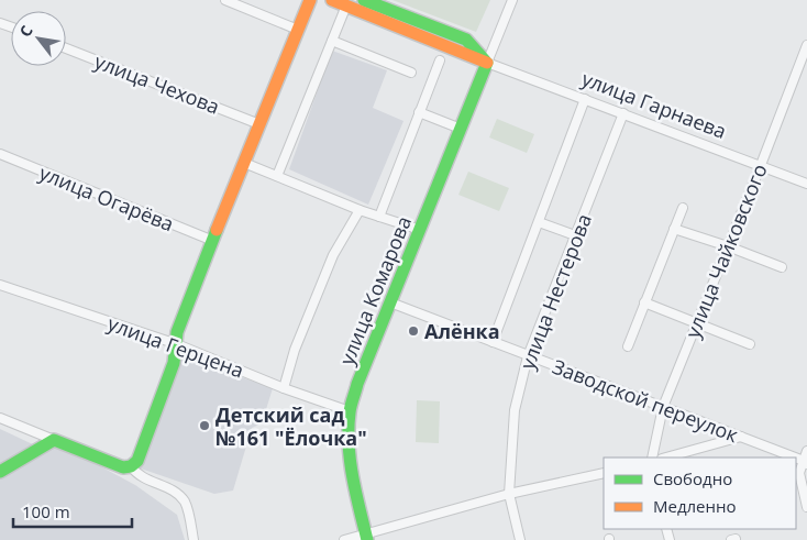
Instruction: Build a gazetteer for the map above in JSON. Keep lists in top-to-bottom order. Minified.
{"streets":{"main road":["улица Гарнаева","улица Комарова"],"street":["улица Чехова","улица Огарёва","улица Чайковского","улица Нестерова","улица Герцена","Заводской переулок"]},"crossings":[["улица Гарнаева","улица Чайковского"],["улица Гарнаева","улица Комарова"],["улица Гарнаева","улица Нестерова"],["улица Чайковского","Заводской переулок"],["улица Комарова","улица Герцена"],["улица Комарова","Заводской переулок"],["улица Нестерова","Заводской переулок"]],"places":["Алёнка","Детский сад №161 \"Ёлочка\""],"legend":["Свободно","Медленно"],"scale_bar":"100 m","north":"top left"}
